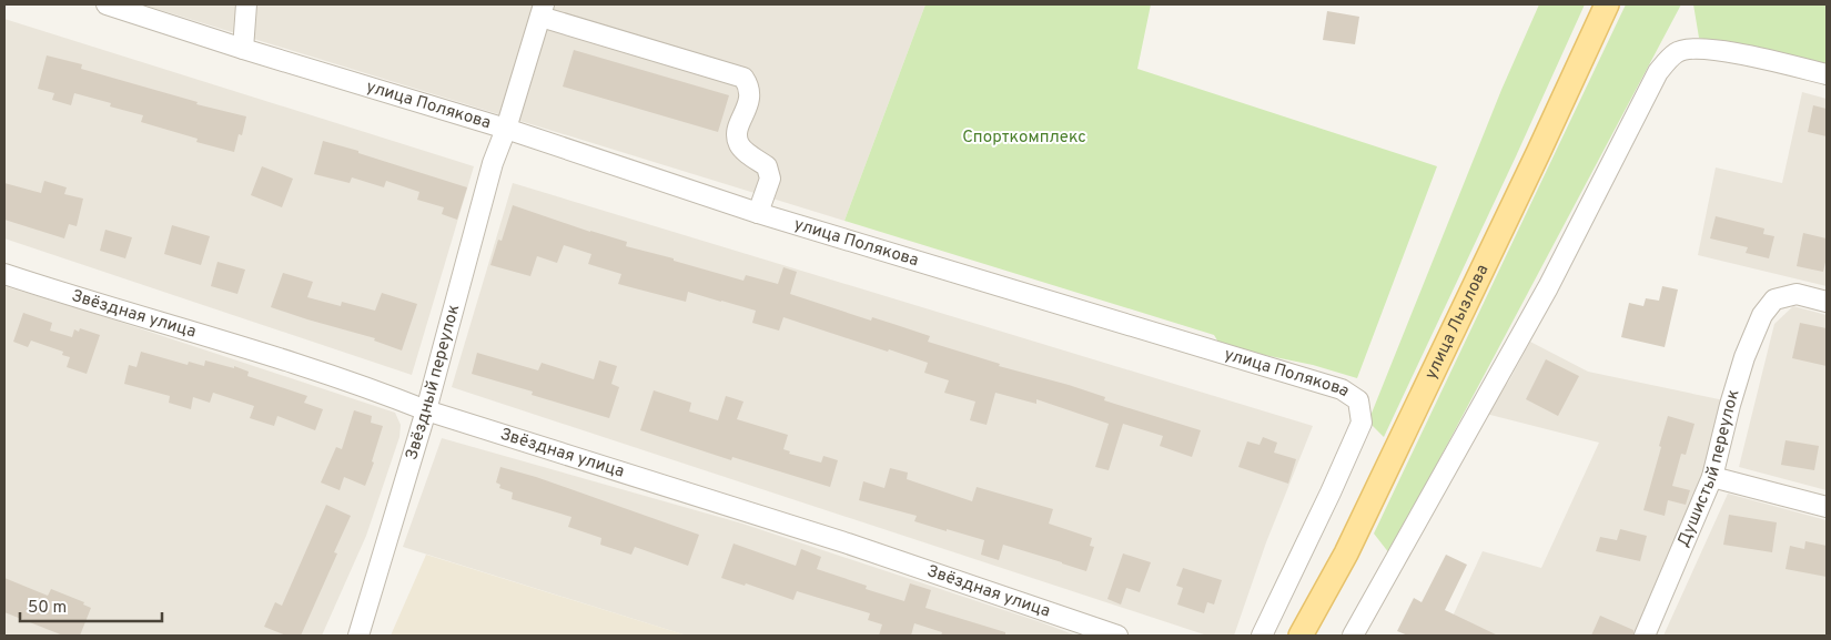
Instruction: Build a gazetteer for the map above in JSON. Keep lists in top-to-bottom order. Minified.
{"streets":{"main road":["улица Лызлова"],"street":["улица Полякова","Звёздная улица","Звёздный переулок","Душистый переулок"]},"crossings":[["улица Полякова","Звёздный переулок"],["Звёздная улица","Звёздный переулок"]],"parks":["Спорткомплекс"],"scale_bar":"50 m"}
